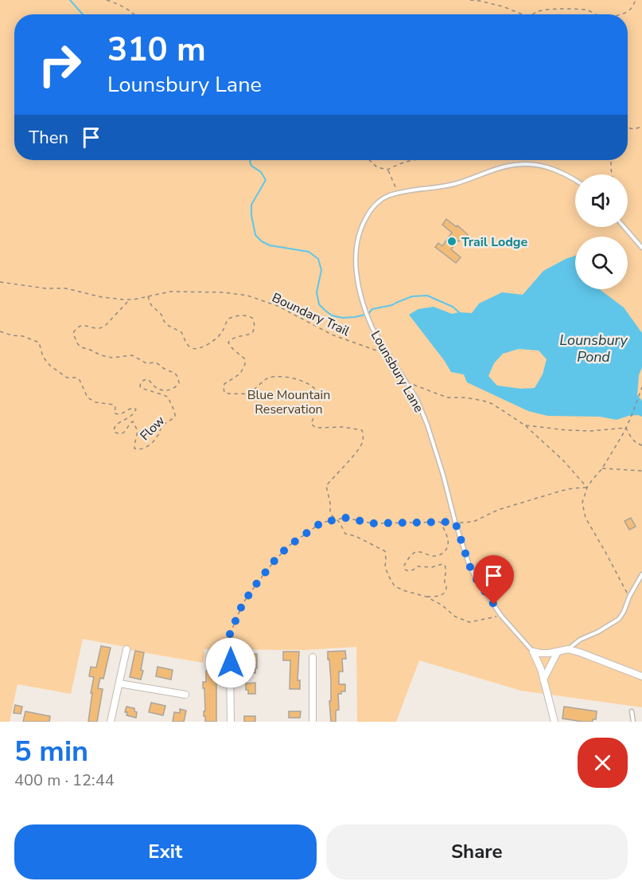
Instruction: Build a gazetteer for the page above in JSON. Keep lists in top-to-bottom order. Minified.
{"streets":{"lane":["Lounsbury Lane"],"path":["Boundary Trail","Flow"]},"crossings":[["Boundary Trail","Lounsbury Lane"],["Boundary Trail","Flow"]],"water":["Lounsbury Pond"],"parks":["Blue Mountain Reservation"],"places":["Trail Lodge"],"page":{"turn":["310 m","Lounsbury Lane"],"then":"Then","heading":["5 min","400 m · 12:44"],"buttons":["Exit","Share"]}}
